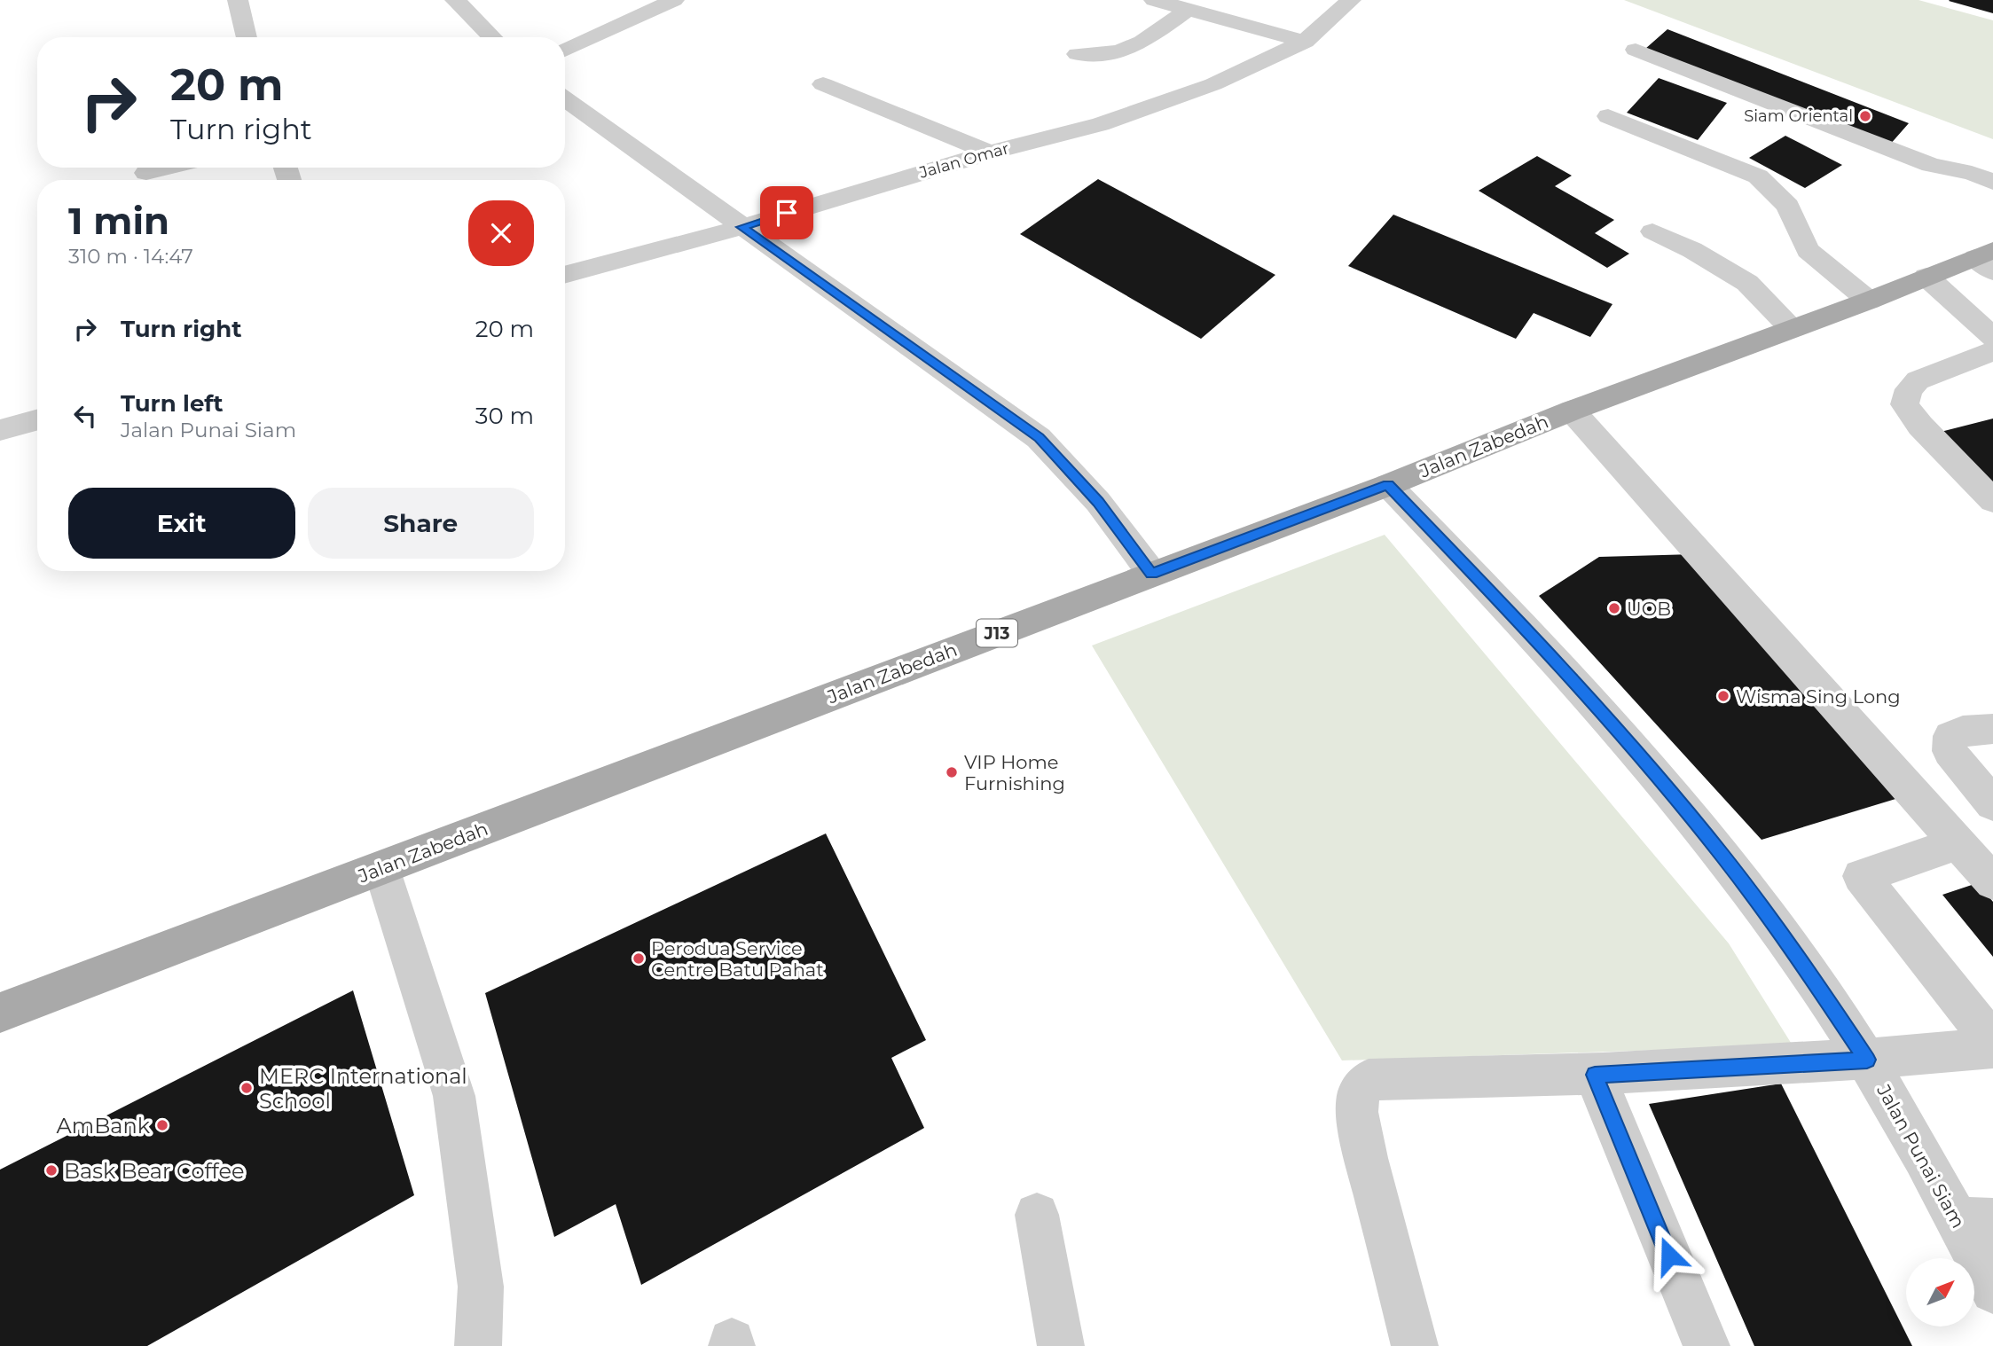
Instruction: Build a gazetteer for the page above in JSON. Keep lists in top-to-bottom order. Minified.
{"streets":{"main road":["Jalan Zabedah","J13"],"street":["Jalan Omar","Jalan Punai Siam"]},"crossings":[["Jalan Zabedah","Jalan Punai Siam"]],"places":["Siam Oriental","UOB","Wisma Sing Long","VIP Home Furnishing","Perodua Service Centre Batu Pahat","MERC International School","AmBank","Bask Bear Coffee"],"north":"top right","page":{"turn":["20 m","Turn right"],"heading":["1 min","310 m · 14:47"],"list":[{"name":"Turn right","value":"20 m"},{"name":"Turn left","note":"Jalan Punai Siam","value":"30 m"}],"buttons":["Exit","Share"]}}
